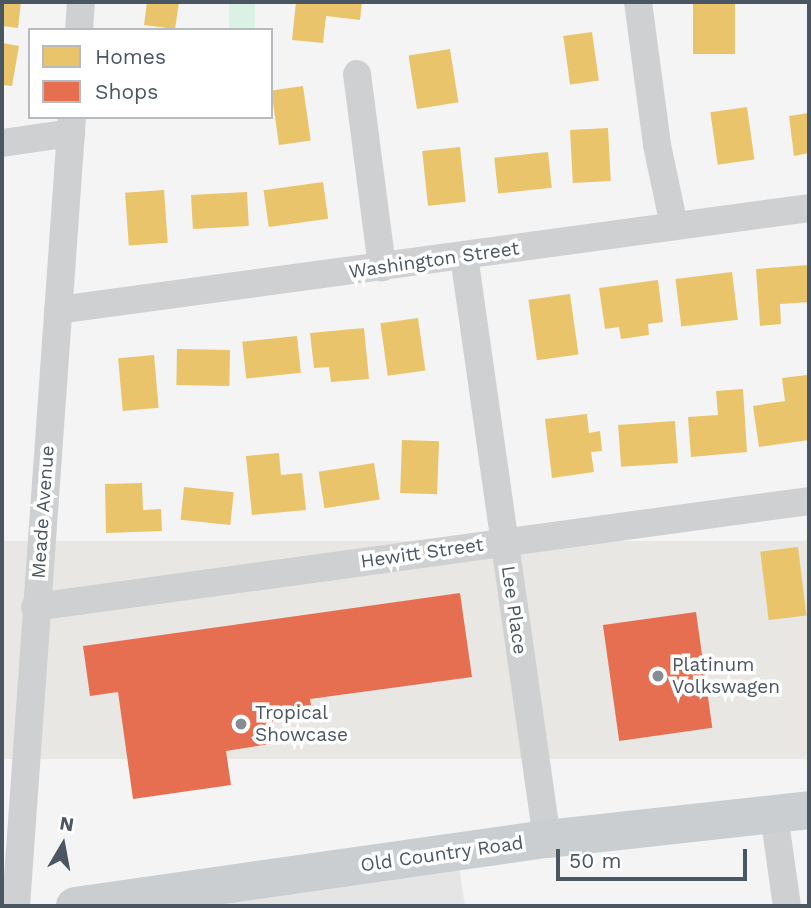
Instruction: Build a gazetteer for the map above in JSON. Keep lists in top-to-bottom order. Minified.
{"streets":{"main road":["Old Country Road"],"street":["Washington Street","Meade Avenue","Hewitt Street","Lee Place"]},"crossings":[["Washington Street","Meade Avenue"],["Washington Street","Lee Place"],["Meade Avenue","Hewitt Street"],["Hewitt Street","Lee Place"],["Lee Place","Old Country Road"]],"places":["Platinum Volkswagen","Tropical Showcase"],"legend":["Homes","Shops"],"scale_bar":"50 m","north":"top"}
